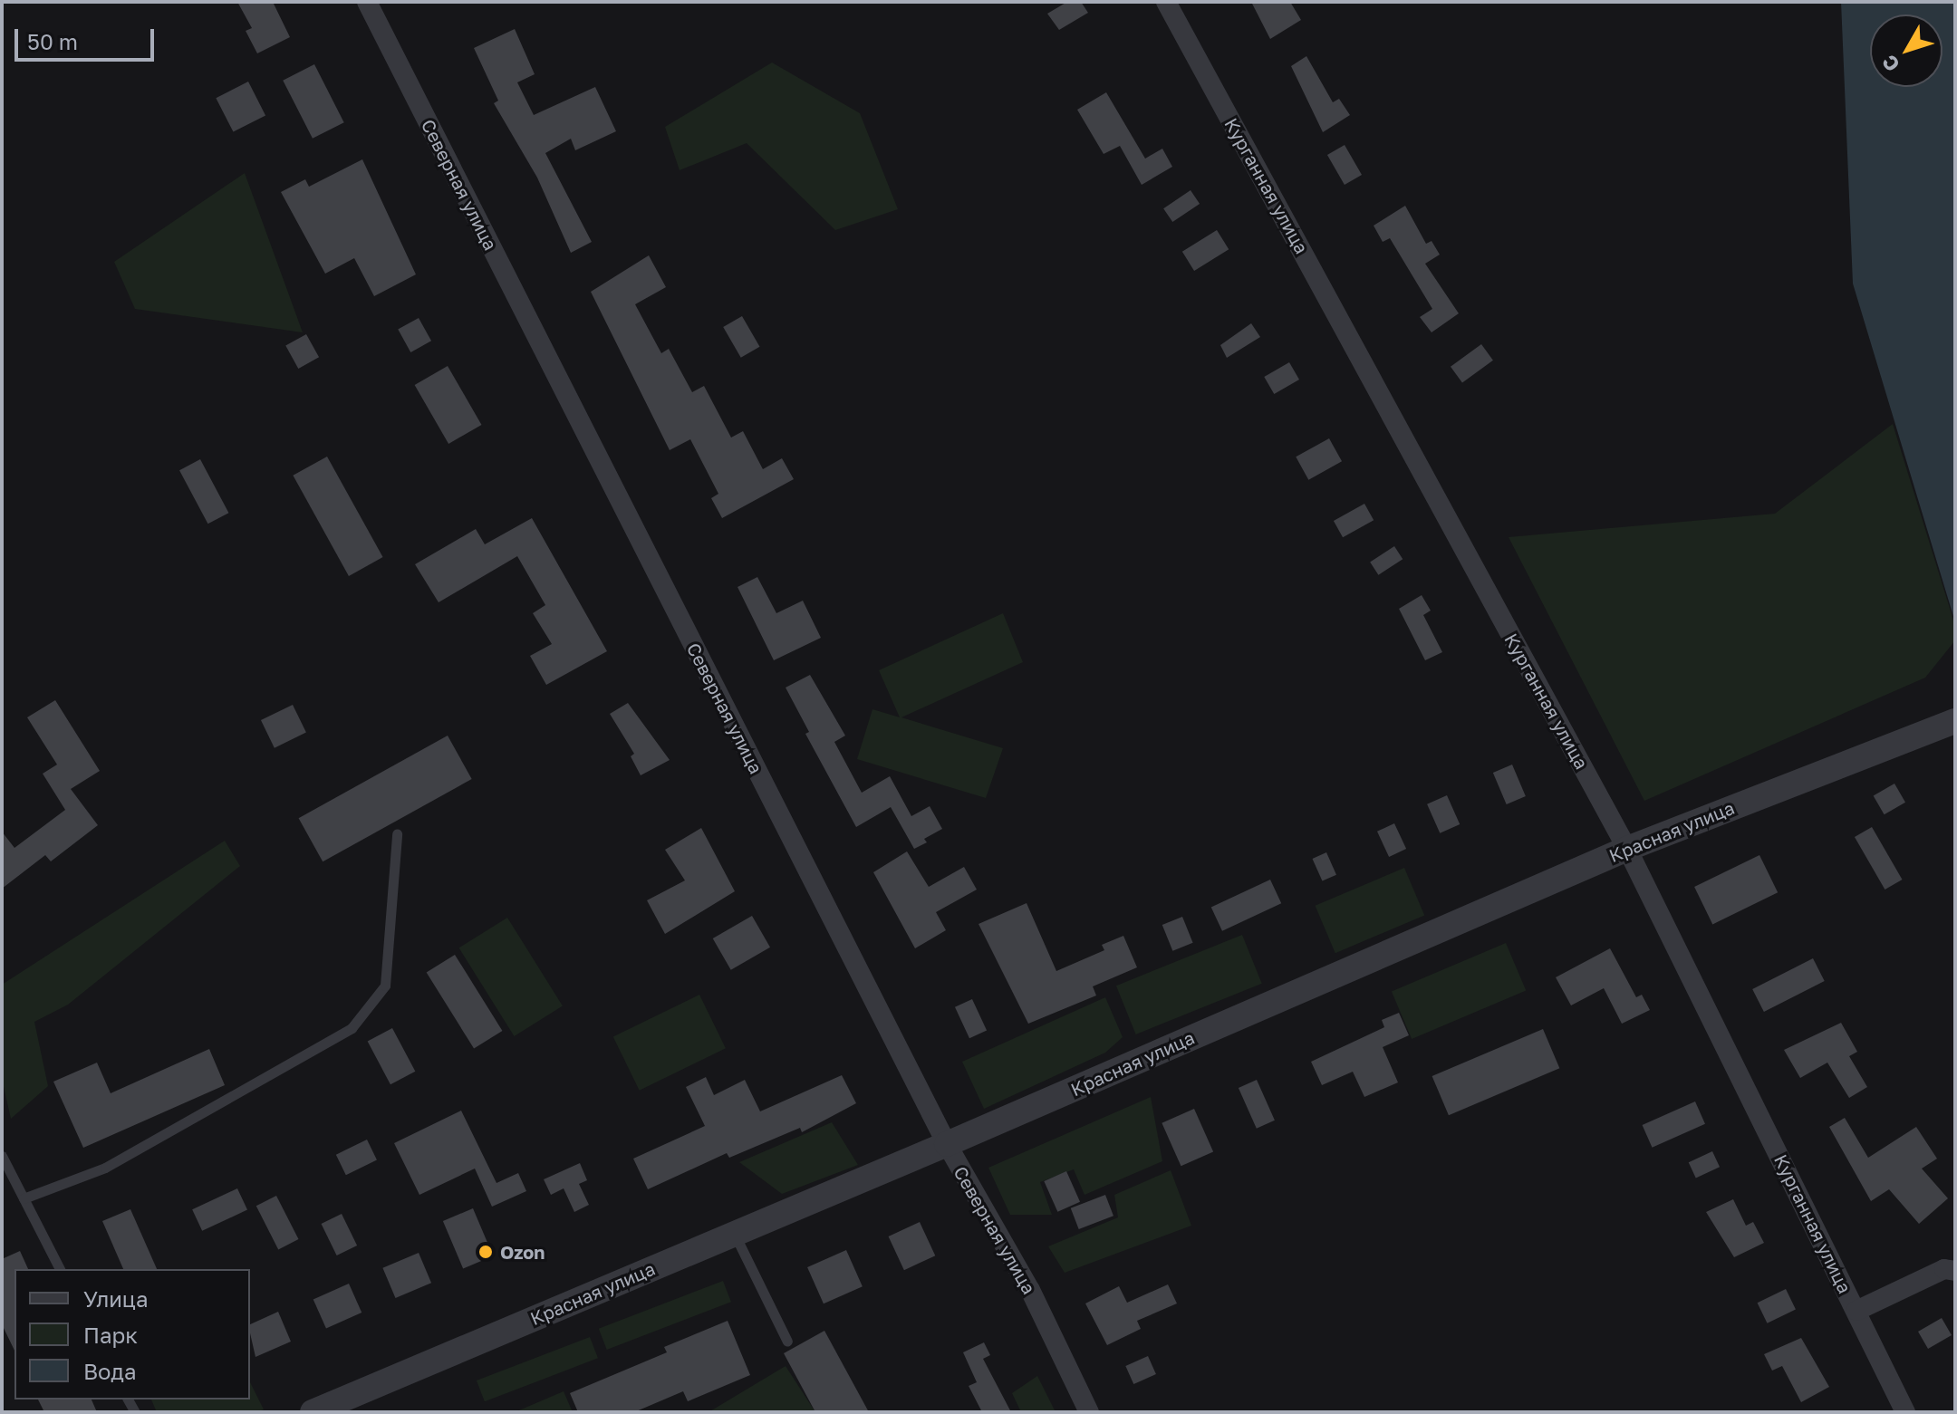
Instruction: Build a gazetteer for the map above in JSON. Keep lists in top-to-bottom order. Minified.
{"streets":{"street":["Северная улица","Курганная улица","Красная улица"]},"crossings":[["Северная улица","Красная улица"],["Курганная улица","Красная улица"]],"places":["Ozon"],"legend":["Улица","Парк","Вода"],"scale_bar":"50 m","north":"bottom left"}
